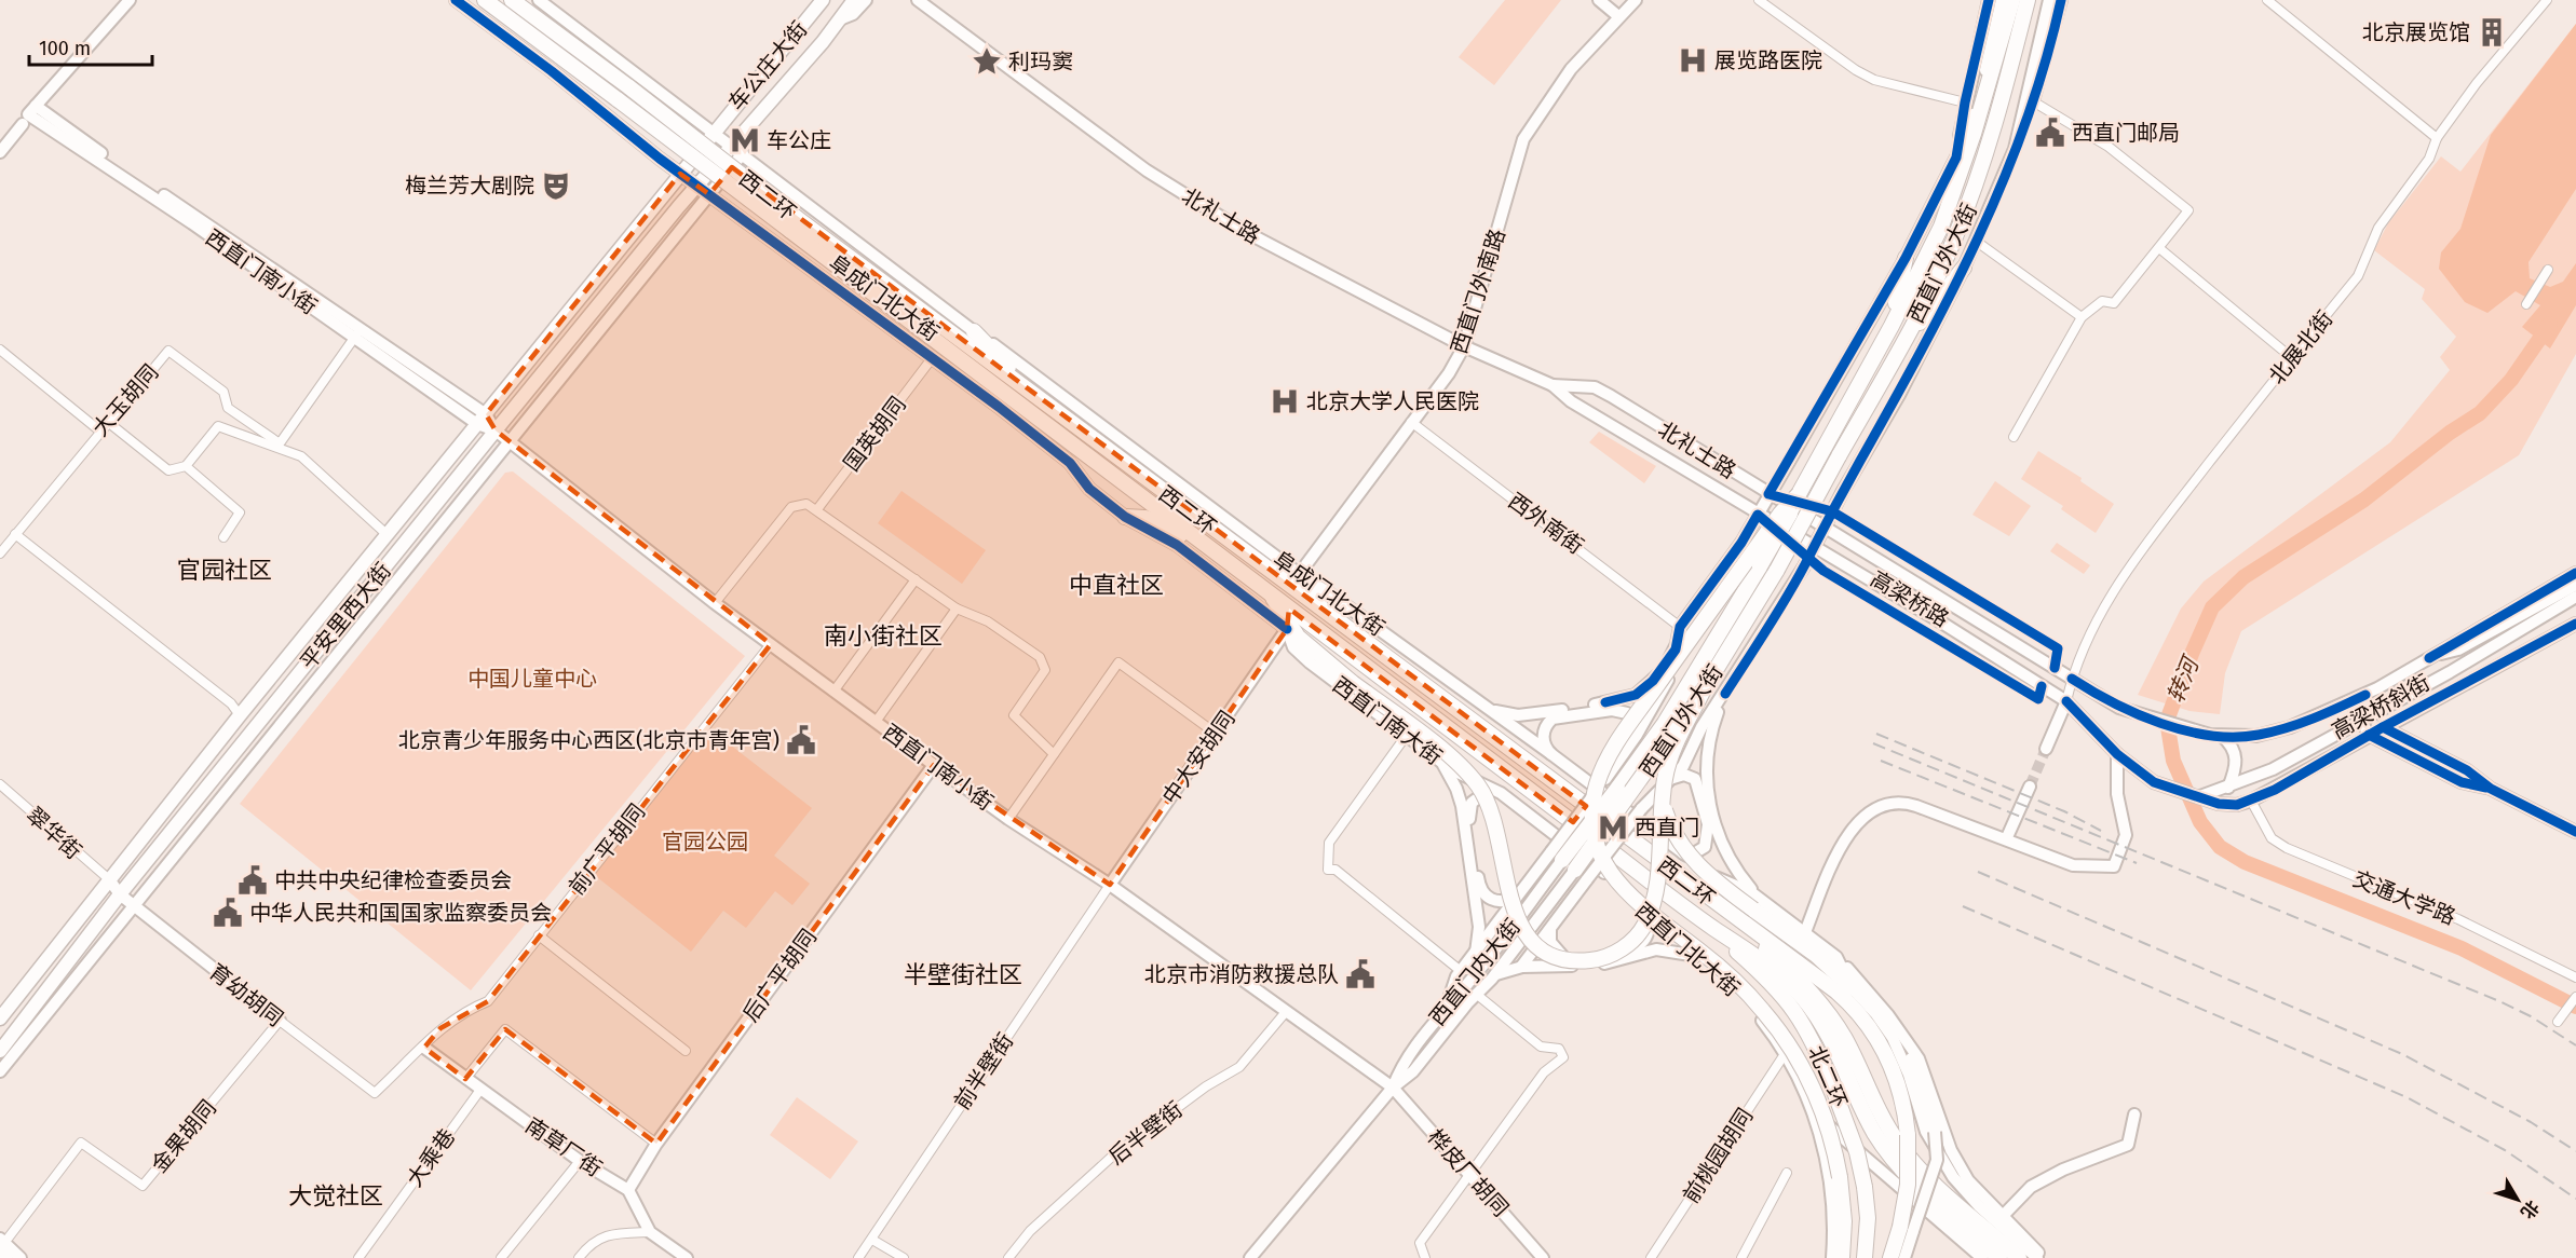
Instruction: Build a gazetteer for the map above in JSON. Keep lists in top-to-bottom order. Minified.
{"streets":{"highway":["西二环","西直门外大街","西直门北大街","北二环"],"main road":["车公庄大街","平安里西大街"],"street":["北礼士路","西直门南小街","西直门外南路","阜成门北大街","北展北街","大玉胡同","国英胡同","西外南街","高梁桥路","高梁桥斜街","西直门南大街","中大安胡同","翠华街","前广平胡同","交通大学路","西直门内大街","后广平胡同","育幼胡同","前半壁街","后半壁街","金果胡同","南草厂街","前桃园胡同","大乘巷","桦皮厂胡同"]},"crossings":[["车公庄大街","阜成门北大街"],["车公庄大街","平安里西大街"],["西二环","西直门北大街"],["西二环","北二环"],["北礼士路","西直门外大街"],["北礼士路","西直门外南路"],["北礼士路","高梁桥路"],["西直门外大街","阜成门北大街"],["西直门外大街","西外南街"],["西直门外大街","高梁桥路"],["西直门外大街","西直门内大街"],["西直门南小街","大玉胡同"],["西直门南小街","平安里西大街"],["西直门南小街","中大安胡同"],["西直门南小街","前广平胡同"],["西直门南小街","西直门内大街"],["西直门南小街","后广平胡同"],["西直门南小街","前半壁街"],["西直门南小街","后半壁街"],["西直门南小街","桦皮厂胡同"],["西直门外南路","阜成门北大街"],["西直门外南路","西外南街"],["阜成门北大街","国英胡同"],["阜成门北大街","平安里西大街"],["阜成门北大街","西直门南大街"],["阜成门北大街","中大安胡同"],["北展北街","高梁桥路"],["北展北街","高梁桥斜街"],["高梁桥路","高梁桥斜街"],["平安里西大街","翠华街"],["平安里西大街","育幼胡同"],["高梁桥斜街","交通大学路"],["西直门南大街","中大安胡同"],["西直门南大街","西直门北大街"],["中大安胡同","前半壁街"],["翠华街","育幼胡同"],["前广平胡同","育幼胡同"],["前广平胡同","南草厂街"],["西直门北大街","北二环"],["西直门北大街","前桃园胡同"],["西直门内大街","桦皮厂胡同"],["后广平胡同","南草厂街"],["育幼胡同","金果胡同"],["南草厂街","大乘巷"]],"districts":["官园社区","中直社区","南小街社区","半壁街社区","大觉社区"],"water":["转河"],"parks":["中国儿童中心","官园公园"],"places":{"building":["北京展览馆"],"hospital":["展览路医院","北京大学人民医院"],"place":["利玛窦"],"public building":["西直门邮局","北京青少年服务中心西区(北京市青年宫)","中共中央纪律检查委员会","中华人民共和国国家监察委员会","北京市消防救援总队"],"metro station":["车公庄","西直门"],"theatre":["梅兰芳大剧院"]},"scale_bar":"100 m","north":"bottom right"}
